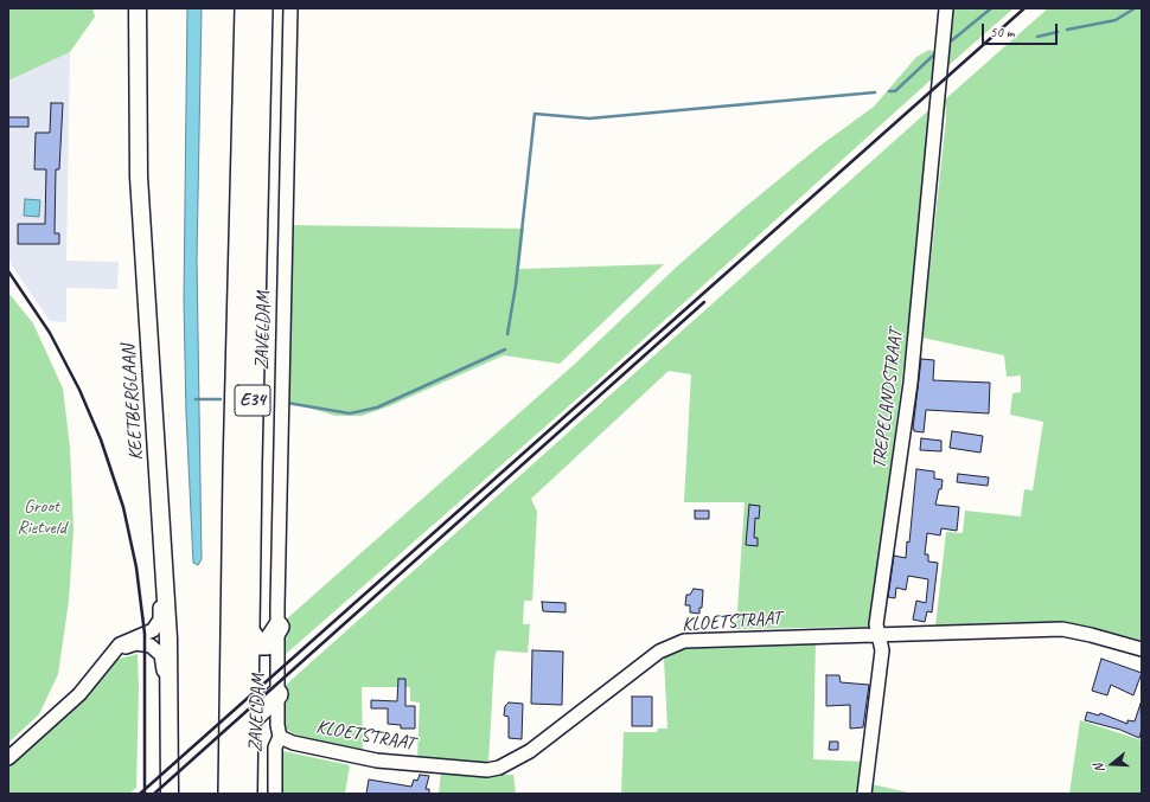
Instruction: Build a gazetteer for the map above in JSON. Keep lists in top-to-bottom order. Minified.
{"streets":{"highway":["E34"],"main road":["KEETBERGLAAN"],"street":["ZAVELDAM","TREPELANDSTRAAT","KLOETSTRAAT"]},"crossings":[["ZAVELDAM","KLOETSTRAAT"],["TREPELANDSTRAAT","KLOETSTRAAT"]],"parks":["Groot Rietveld"],"scale_bar":"50 m","north":"left"}
